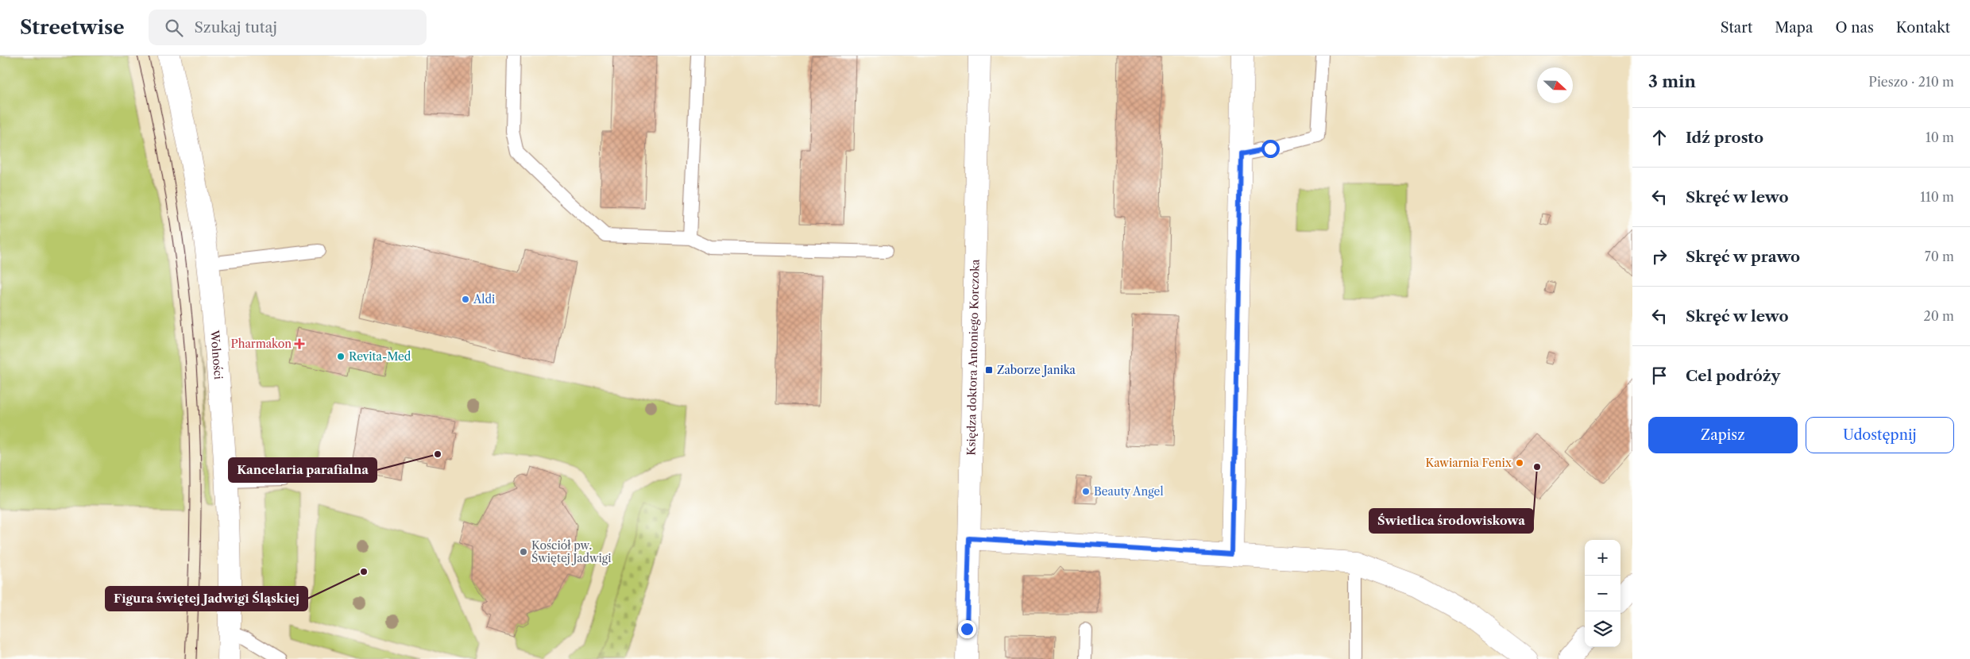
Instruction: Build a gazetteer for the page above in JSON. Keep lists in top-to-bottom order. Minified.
{"streets":{"street":["Wolności","Księdza doktora Antoniego Korczoka"]},"places":{"other":["Aldi","Revita-Med","Kancelaria parafialna","Kawiarnia Fenix","Świetlica środowiskowa","Beauty Angel","Kościół pw. Świętej Jadwigi","Figura świętej Jadwigi Śląskiej"],"health":["Pharmakon"],"transit":["Zaborze Janika"]},"north":"right","page":{"header":"Streetwise","search":"Szukaj tutaj","nav":["Start","Mapa","O nas","Kontakt"],"heading":["3 min","Pieszo · 210 m"],"list":[["Idź prosto","10 m"],["Skręć w lewo","110 m"],["Skręć w prawo","70 m"],["Skręć w lewo","20 m"],"Cel podróży"],"buttons":["Zapisz","Udostępnij"],"map_buttons":["+","−"]}}
